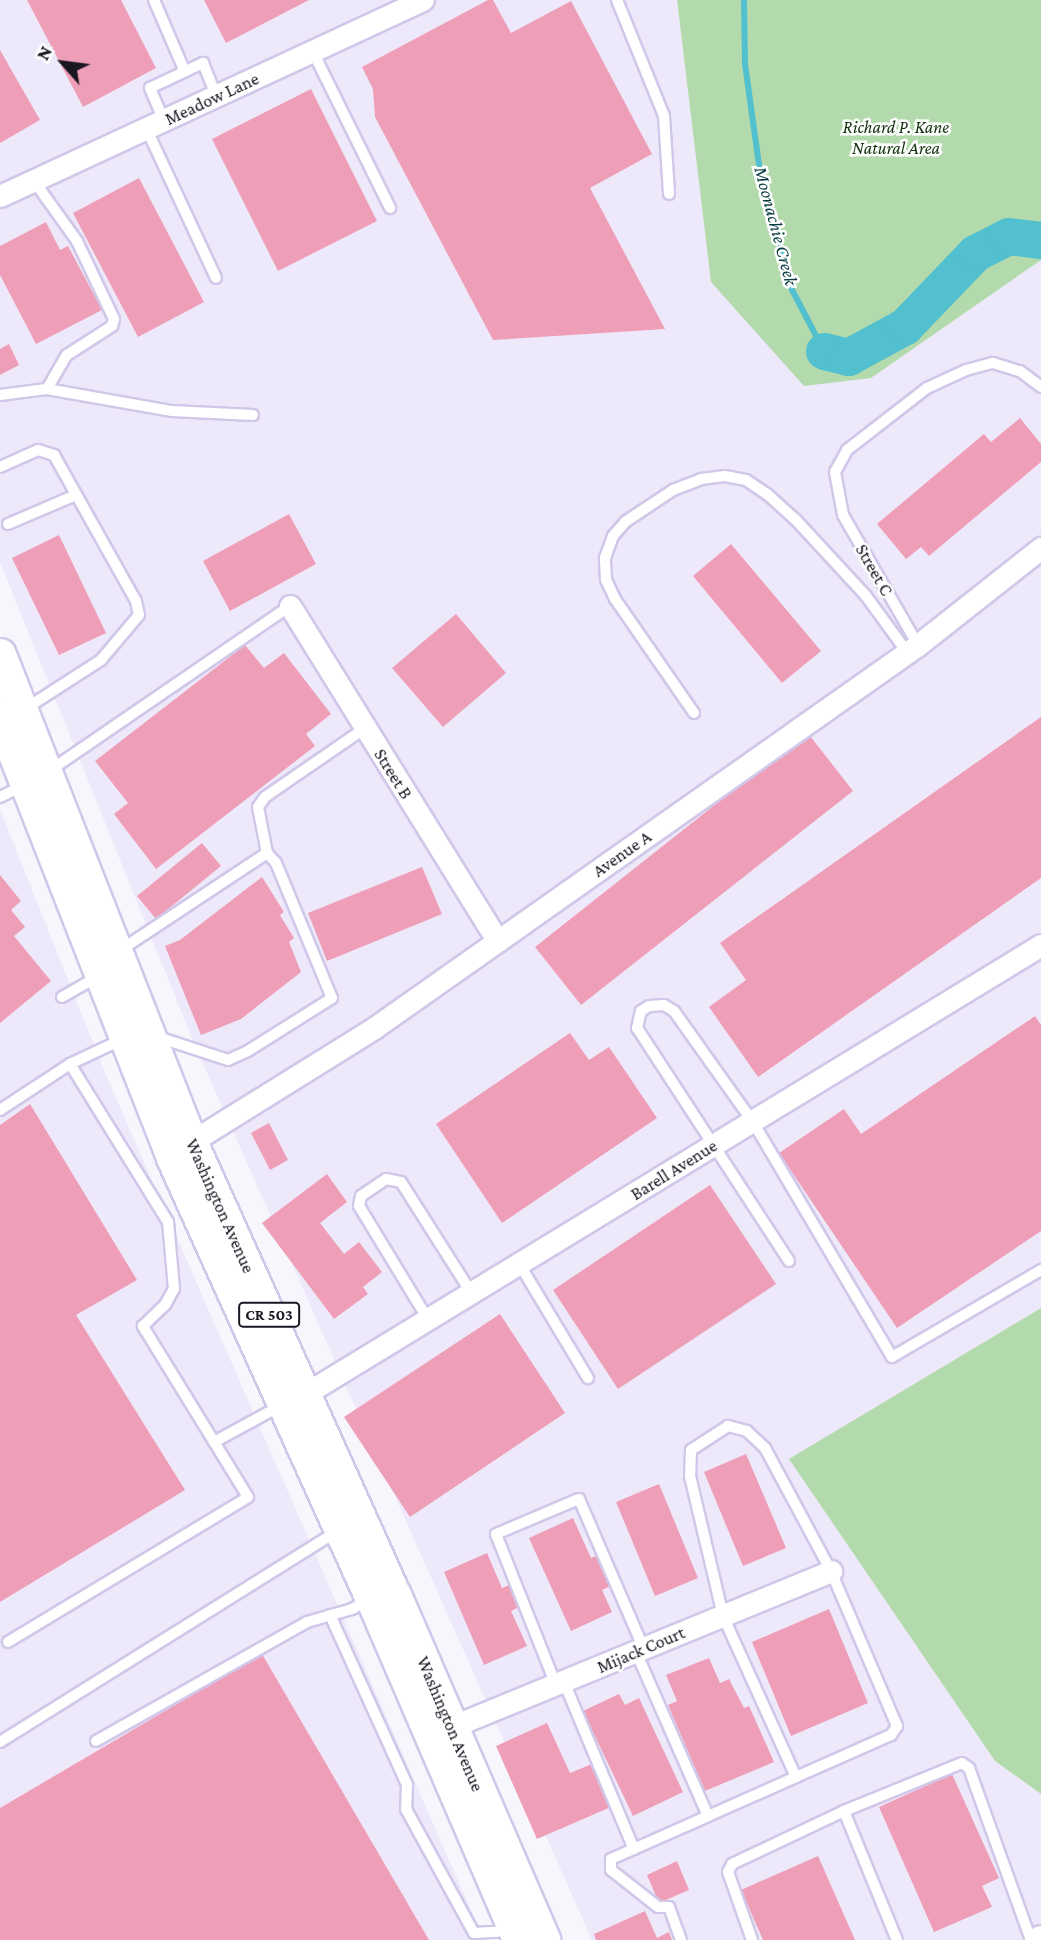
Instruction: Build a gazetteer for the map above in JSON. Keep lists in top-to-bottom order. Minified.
{"streets":{"main road":["Washington Avenue","CR 503"],"street":["Meadow Lane","Street B","Avenue A","Barell Avenue","Mijack Court"],"lane":["Street C"]},"crossings":[["Street C","Avenue A"],["Street B","Avenue A"],["Avenue A","Washington Avenue"],["Barell Avenue","Washington Avenue"],["Washington Avenue","Mijack Court"]],"water":["Moonachie Creek"],"parks":["Richard P. Kane Natural Area"],"north":"top left"}
